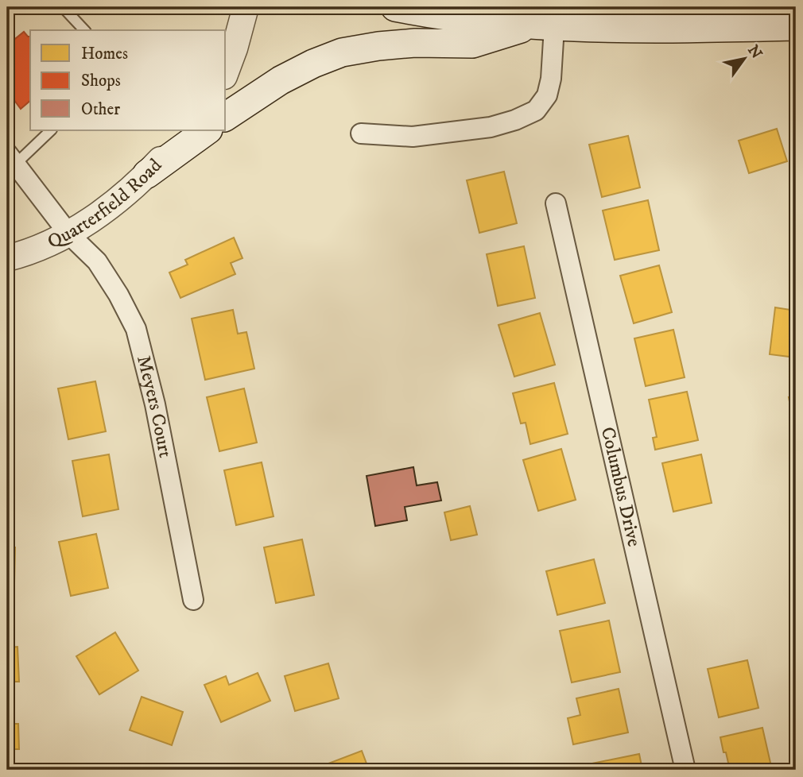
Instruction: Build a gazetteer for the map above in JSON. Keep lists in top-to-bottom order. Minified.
{"streets":{"street":["Quarterfield Road","Meyers Court","Columbus Drive"]},"crossings":[["Quarterfield Road","Meyers Court"]],"legend":["Homes","Shops","Other"],"north":"top right"}
